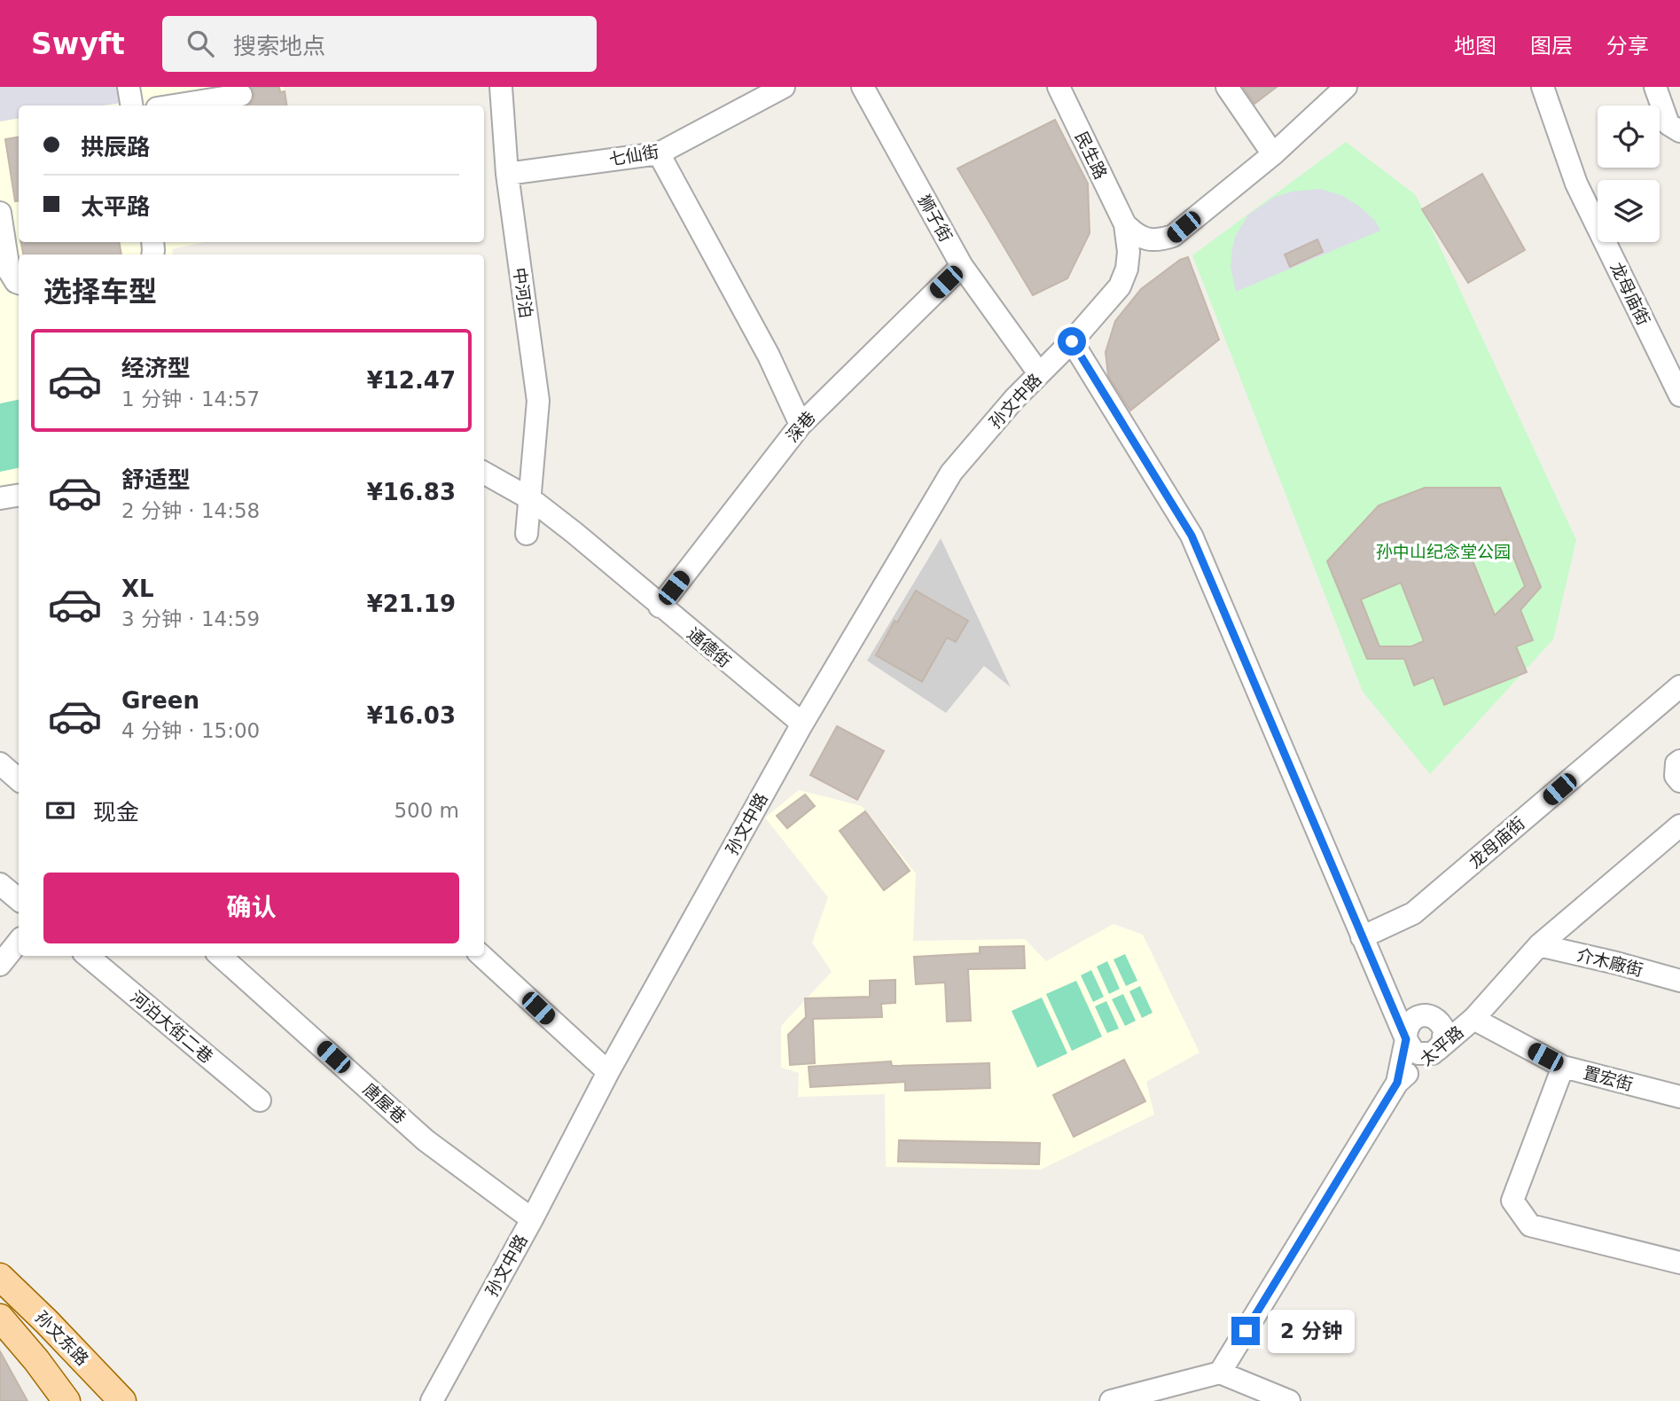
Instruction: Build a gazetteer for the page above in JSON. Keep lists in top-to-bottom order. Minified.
{"streets":{"main road":["孙文东路"],"street":["七仙街","民生路","狮子街","中河泊","龙母庙街","孙文中路","深巷","通德街","介木廠街","河泊大街二巷","太平路","置宏街","唐屋巷"]},"crossings":[["七仙街","中河泊"],["民生路","孙文中路"],["狮子街","孙文中路"],["狮子街","深巷"],["中河泊","通德街"],["孙文中路","通德街"],["孙文中路","唐屋巷"],["深巷","通德街"],["介木廠街","太平路"],["太平路","置宏街"]],"parks":["孙中山纪念堂公园"],"page":{"header":"Swyft","search":"搜索地点","nav":["地图","图层","分享"],"banner":["拱辰路","太平路"],"heading":"选择车型","list":[{"name":"经济型","note":"1 分钟 · 14:57","value":"¥12.47"},{"name":"舒适型","note":"2 分钟 · 14:58","value":"¥16.83"},{"name":"XL","note":"3 分钟 · 14:59","value":"¥21.19"},{"name":"Green","note":"4 分钟 · 15:00","value":"¥16.03"}],"pay":["现金","500 m"],"buttons":"确认","bubble":"2 分钟"}}
